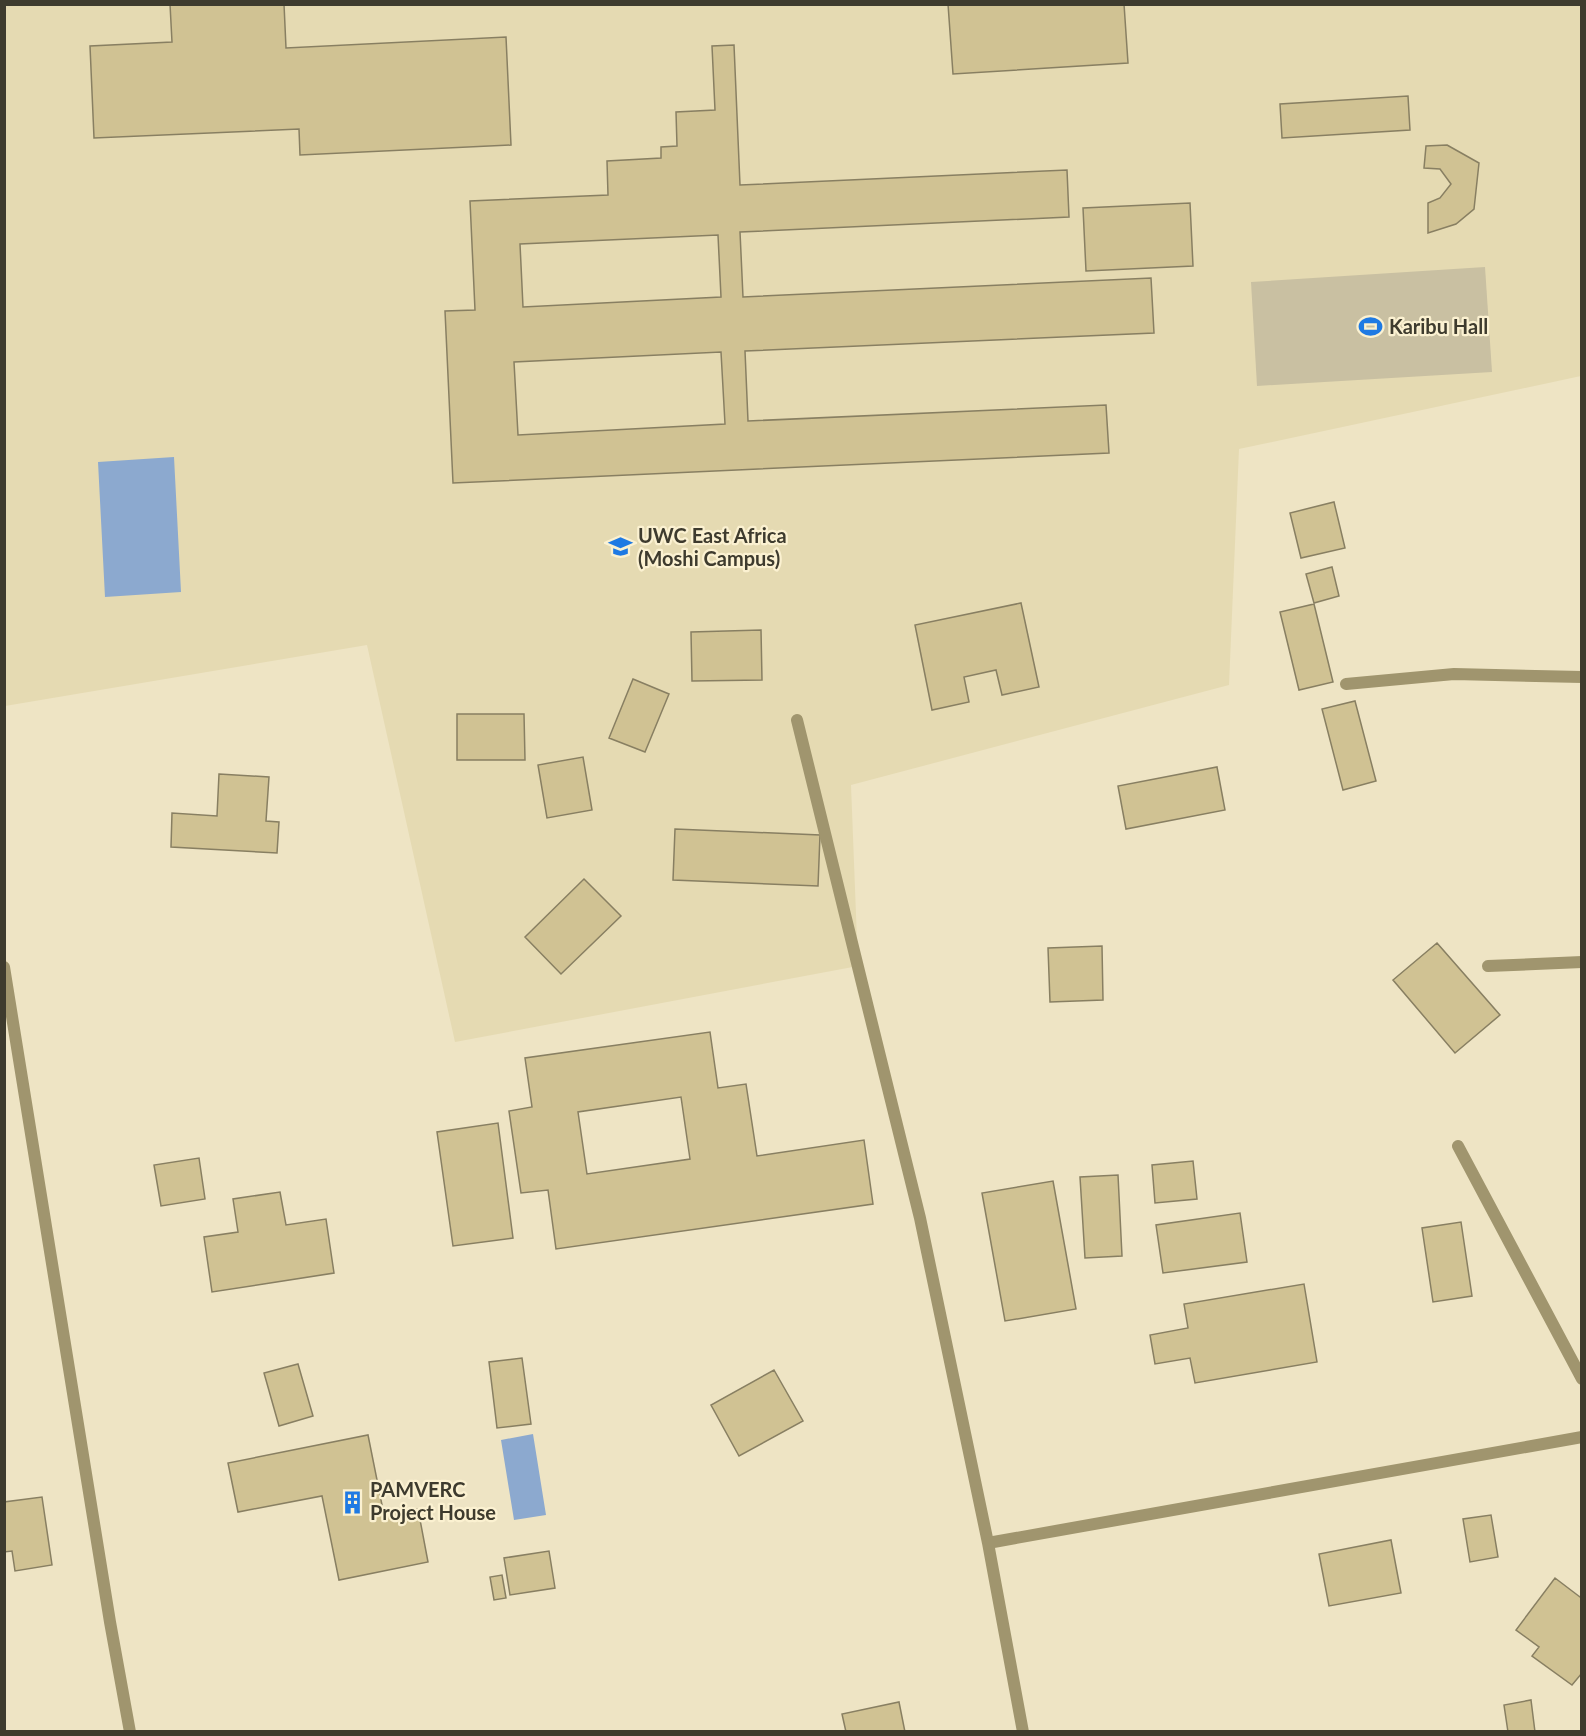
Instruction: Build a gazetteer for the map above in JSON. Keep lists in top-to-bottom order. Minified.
{"places":{"sports":["Karibu Hall"],"school or university":["UWC East Africa (Moshi Campus)"],"building":["PAMVERC Project House"]}}
